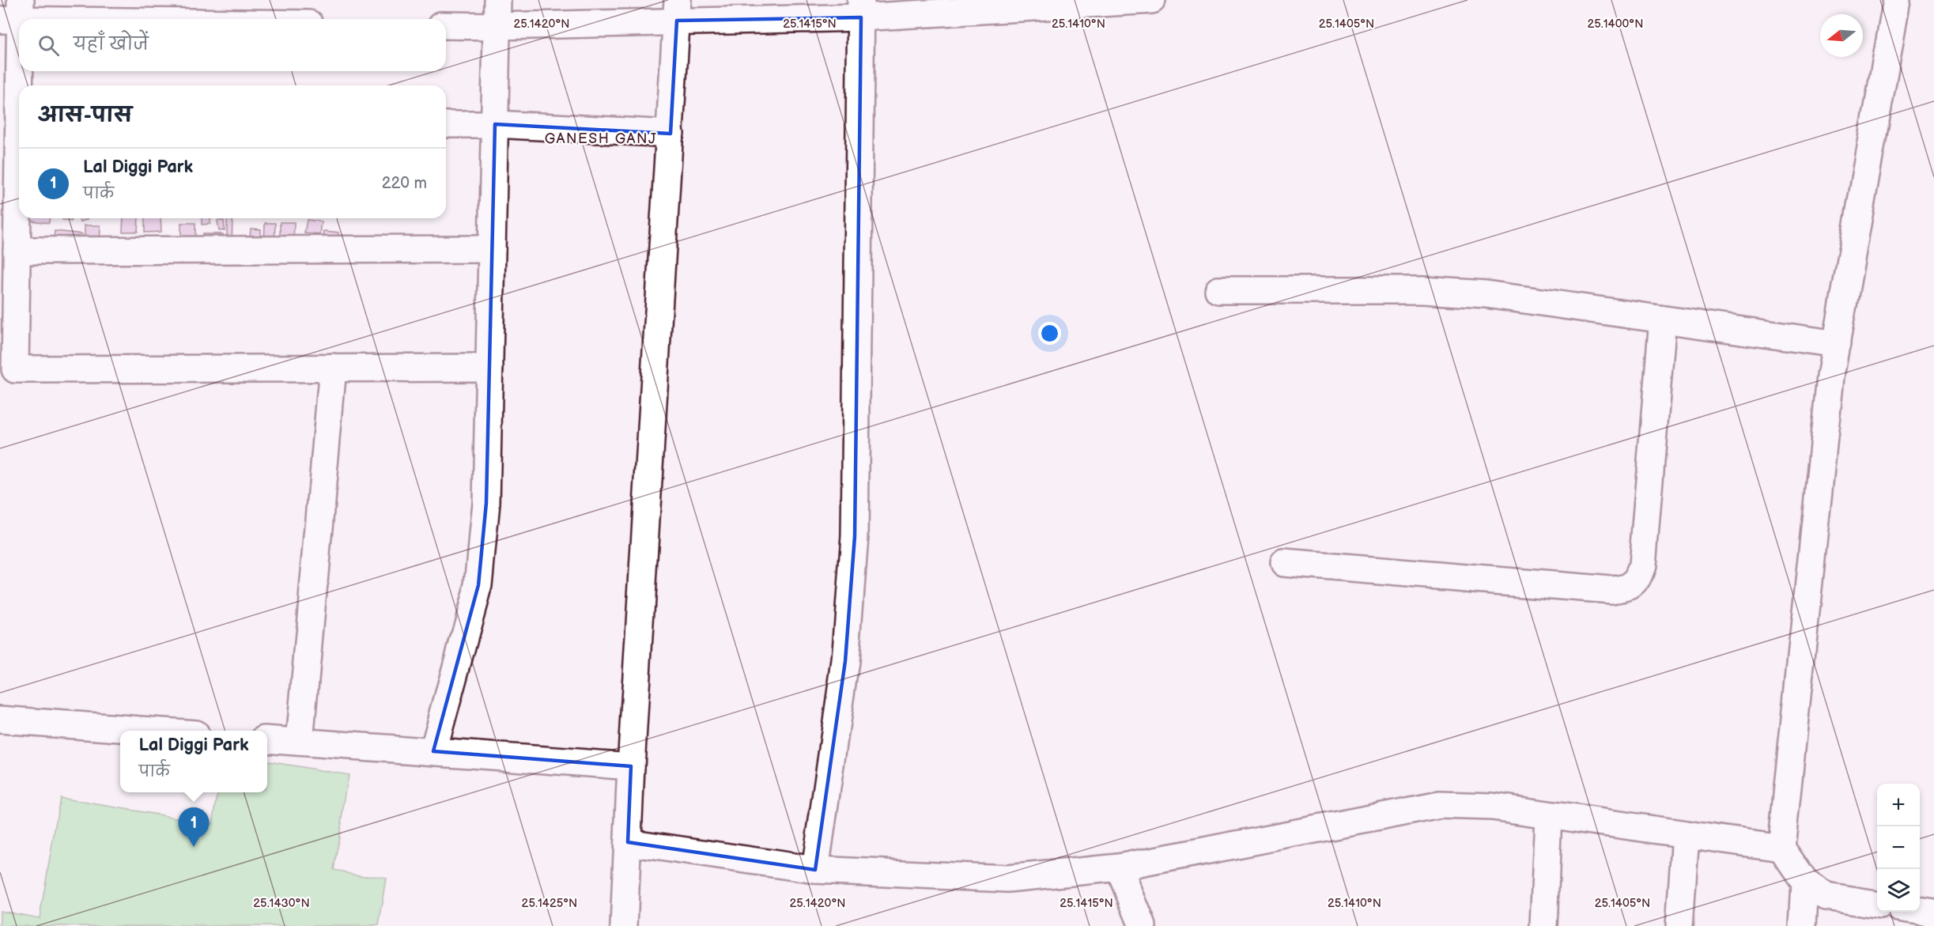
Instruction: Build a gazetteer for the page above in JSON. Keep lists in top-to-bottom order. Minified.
{"districts":["GANESH GANJ"],"north":"left","page":{"search":"यहाँ खोजें","heading":"आस-पास","list":[{"mark":"1","name":"Lal Diggi Park","note":"पार्क","value":"220 m"}],"popup":["Lal Diggi Park","पार्क"],"map_buttons":["+","−"],"pins":"1"},"coordinates":["25.1420°N","25.1415°N","25.1410°N","25.1405°N","25.1400°N","25.1430°N","25.1425°N"]}
